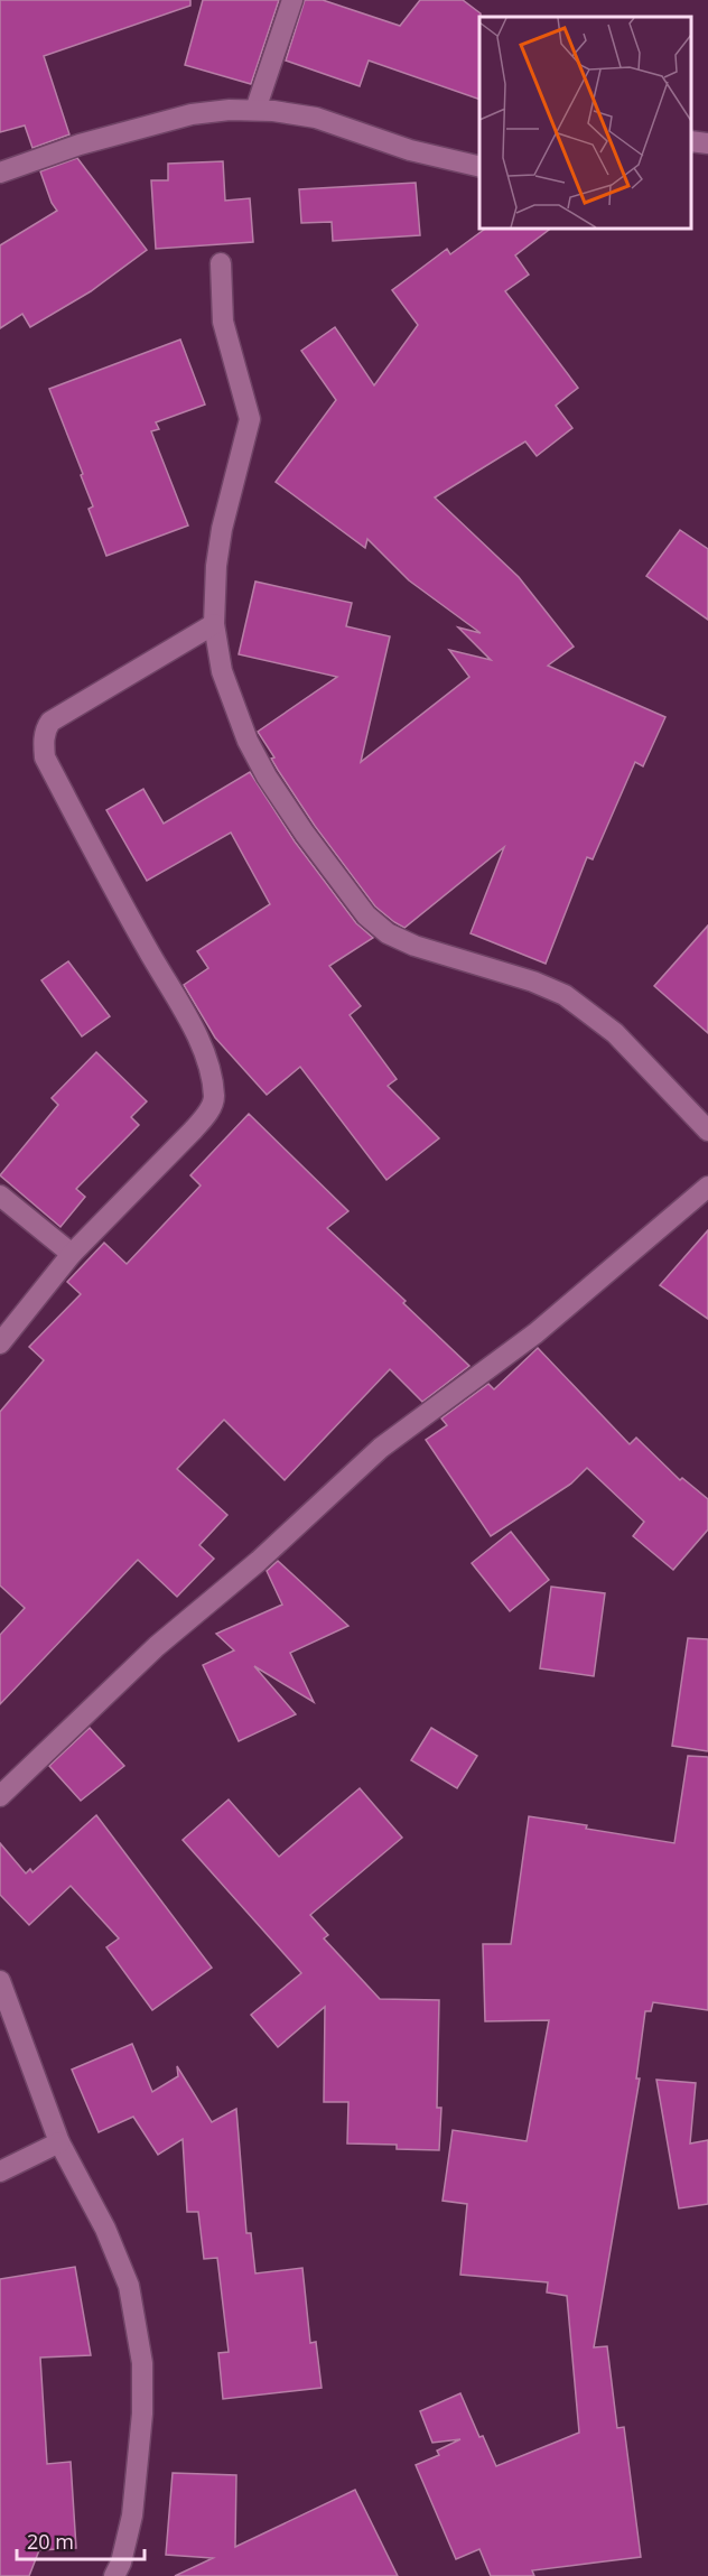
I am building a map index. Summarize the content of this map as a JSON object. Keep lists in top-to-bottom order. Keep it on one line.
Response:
{"scale_bar":"20 m"}
